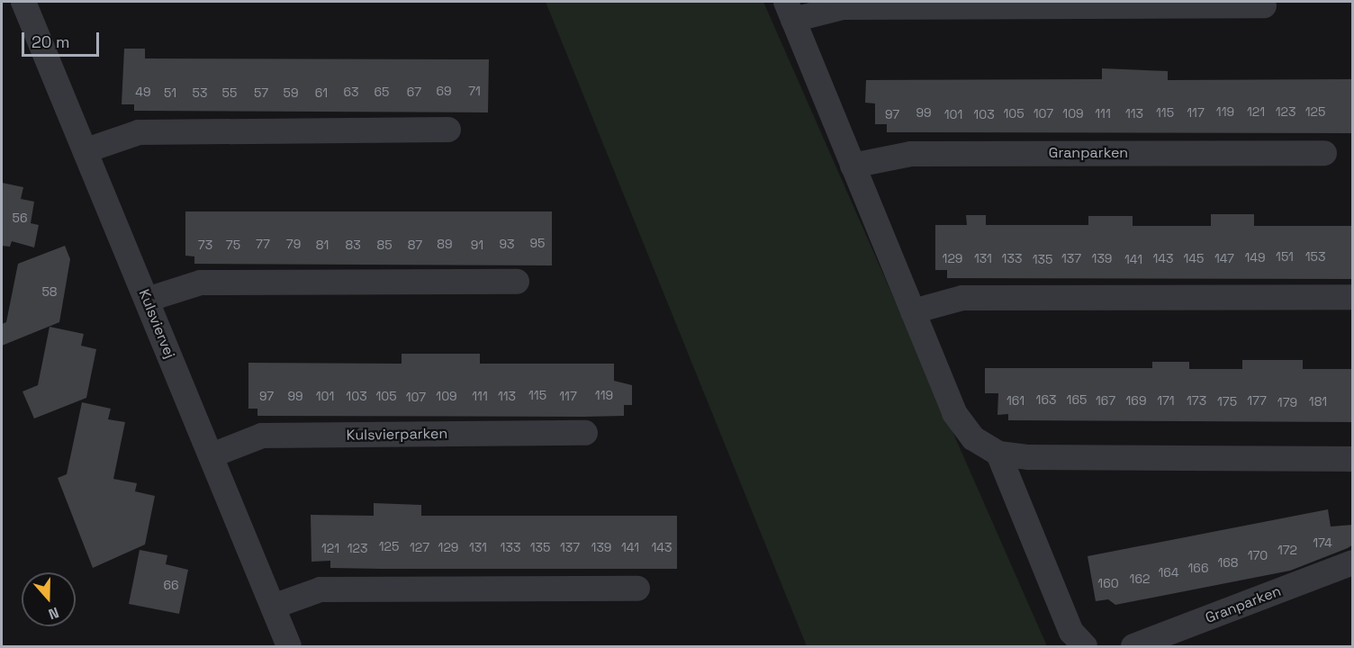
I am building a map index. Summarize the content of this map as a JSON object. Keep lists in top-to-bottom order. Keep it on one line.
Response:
{"streets":{"street":["Granparken","Kulsviervej","Kulsvierparken"]},"crossings":[["Kulsviervej","Kulsvierparken"]],"house_numbers":["69","71","49","63","65","67","51","53","55","57","59","61","119","121","123","125","99","115","117","105","107","109","111","113","97","101","103","56","95","77","79","89","93","73","75","81","83","85","87","91","151","153","149","129","131","133","137","139","143","145","147","135","141","58","115","119","97","99","101","103","105","109","111","113","117","107","163","165","161","167","169","171","173","177","175","181","179","174","125","127","129","131","133","135","137","139","141","143","121","123","172","170","168","166","164","162","160","66"],"scale_bar":"20 m","north":"bottom"}
